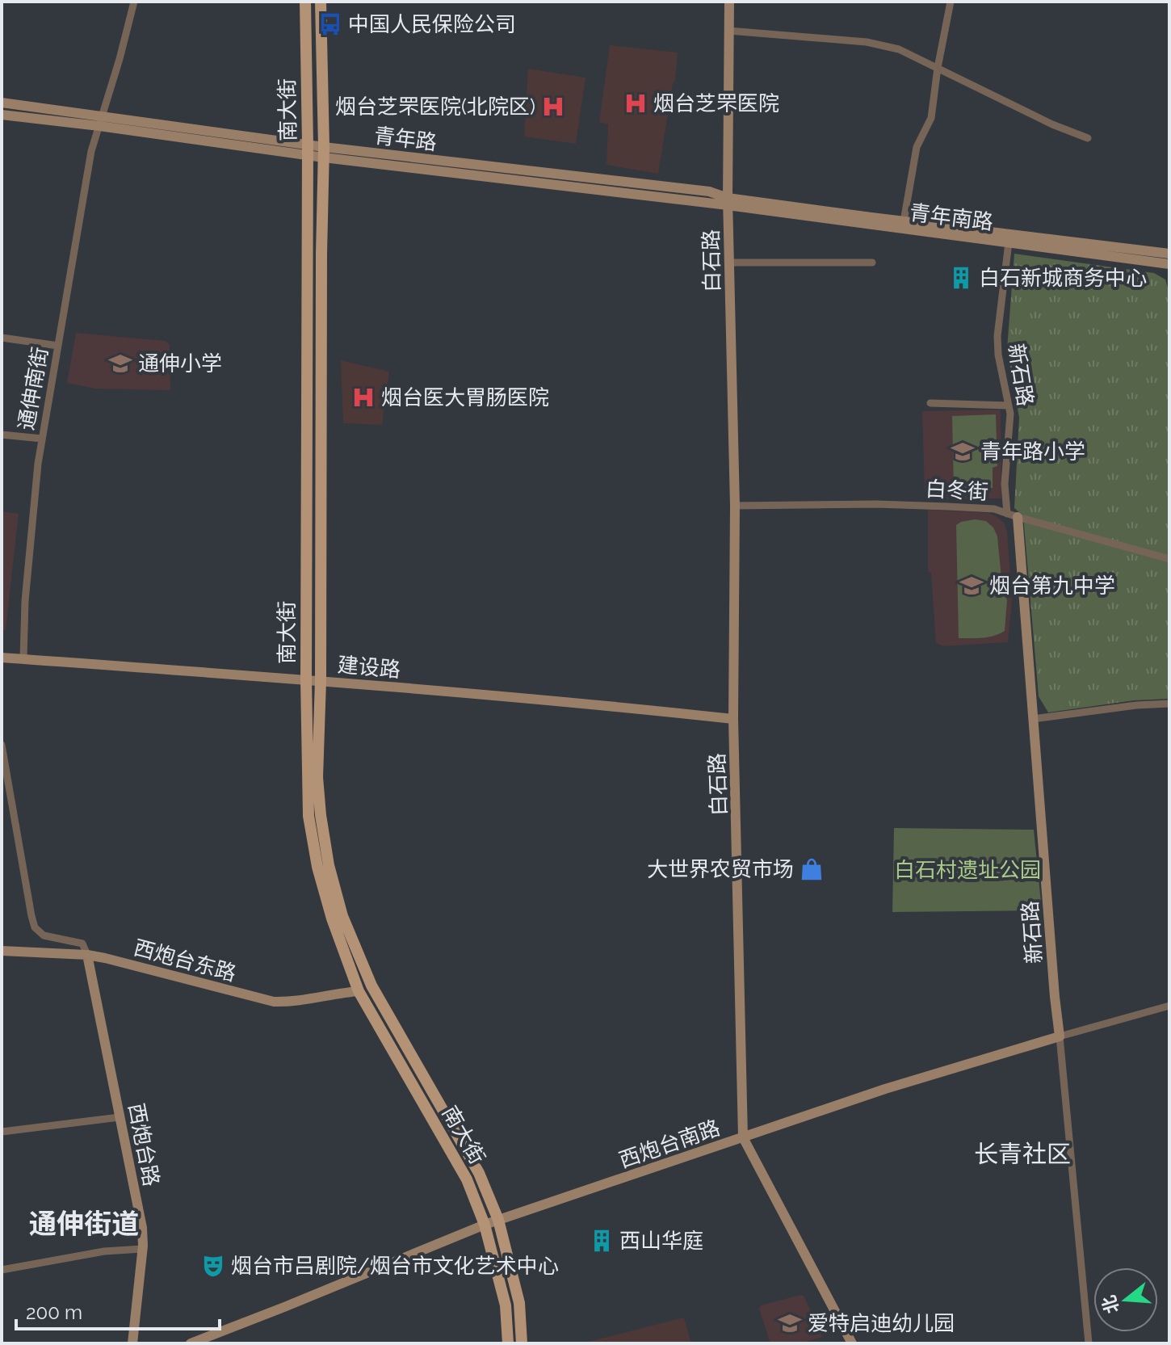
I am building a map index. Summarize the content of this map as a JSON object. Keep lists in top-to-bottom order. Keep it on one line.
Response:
{"streets":{"main road":["南大街"],"street":["青年路","青年南路","白石路","新石路","通伸南街","白冬街","建设路","西炮台东路","西炮台南路","西炮台路"]},"crossings":[["南大街","青年路"],["南大街","建设路"],["南大街","西炮台东路"],["南大街","西炮台南路"],["青年路","青年南路"],["青年路","白石路"],["青年路","通伸南街"],["青年南路","白石路"],["青年南路","新石路"],["白石路","白冬街"],["白石路","建设路"],["白石路","西炮台南路"],["新石路","白冬街"],["新石路","西炮台南路"],["通伸南街","建设路"],["西炮台东路","西炮台路"]],"districts":["长青社区","通伸街道"],"parks":["白石村遗址公园"],"places":{"bus stop":["中国人民保险公司"],"hospital":["烟台芝罘医院","烟台芝罘医院(北院区)","烟台医大胃肠医院"],"building":["白石新城商务中心","西山华庭"],"school or university":["通伸小学","青年路小学","烟台第九中学","爱特启迪幼儿园"],"shop":["大世界农贸市场"],"theatre":["烟台市吕剧院/烟台市文化艺术中心"]},"scale_bar":"200 m","north":"left"}
